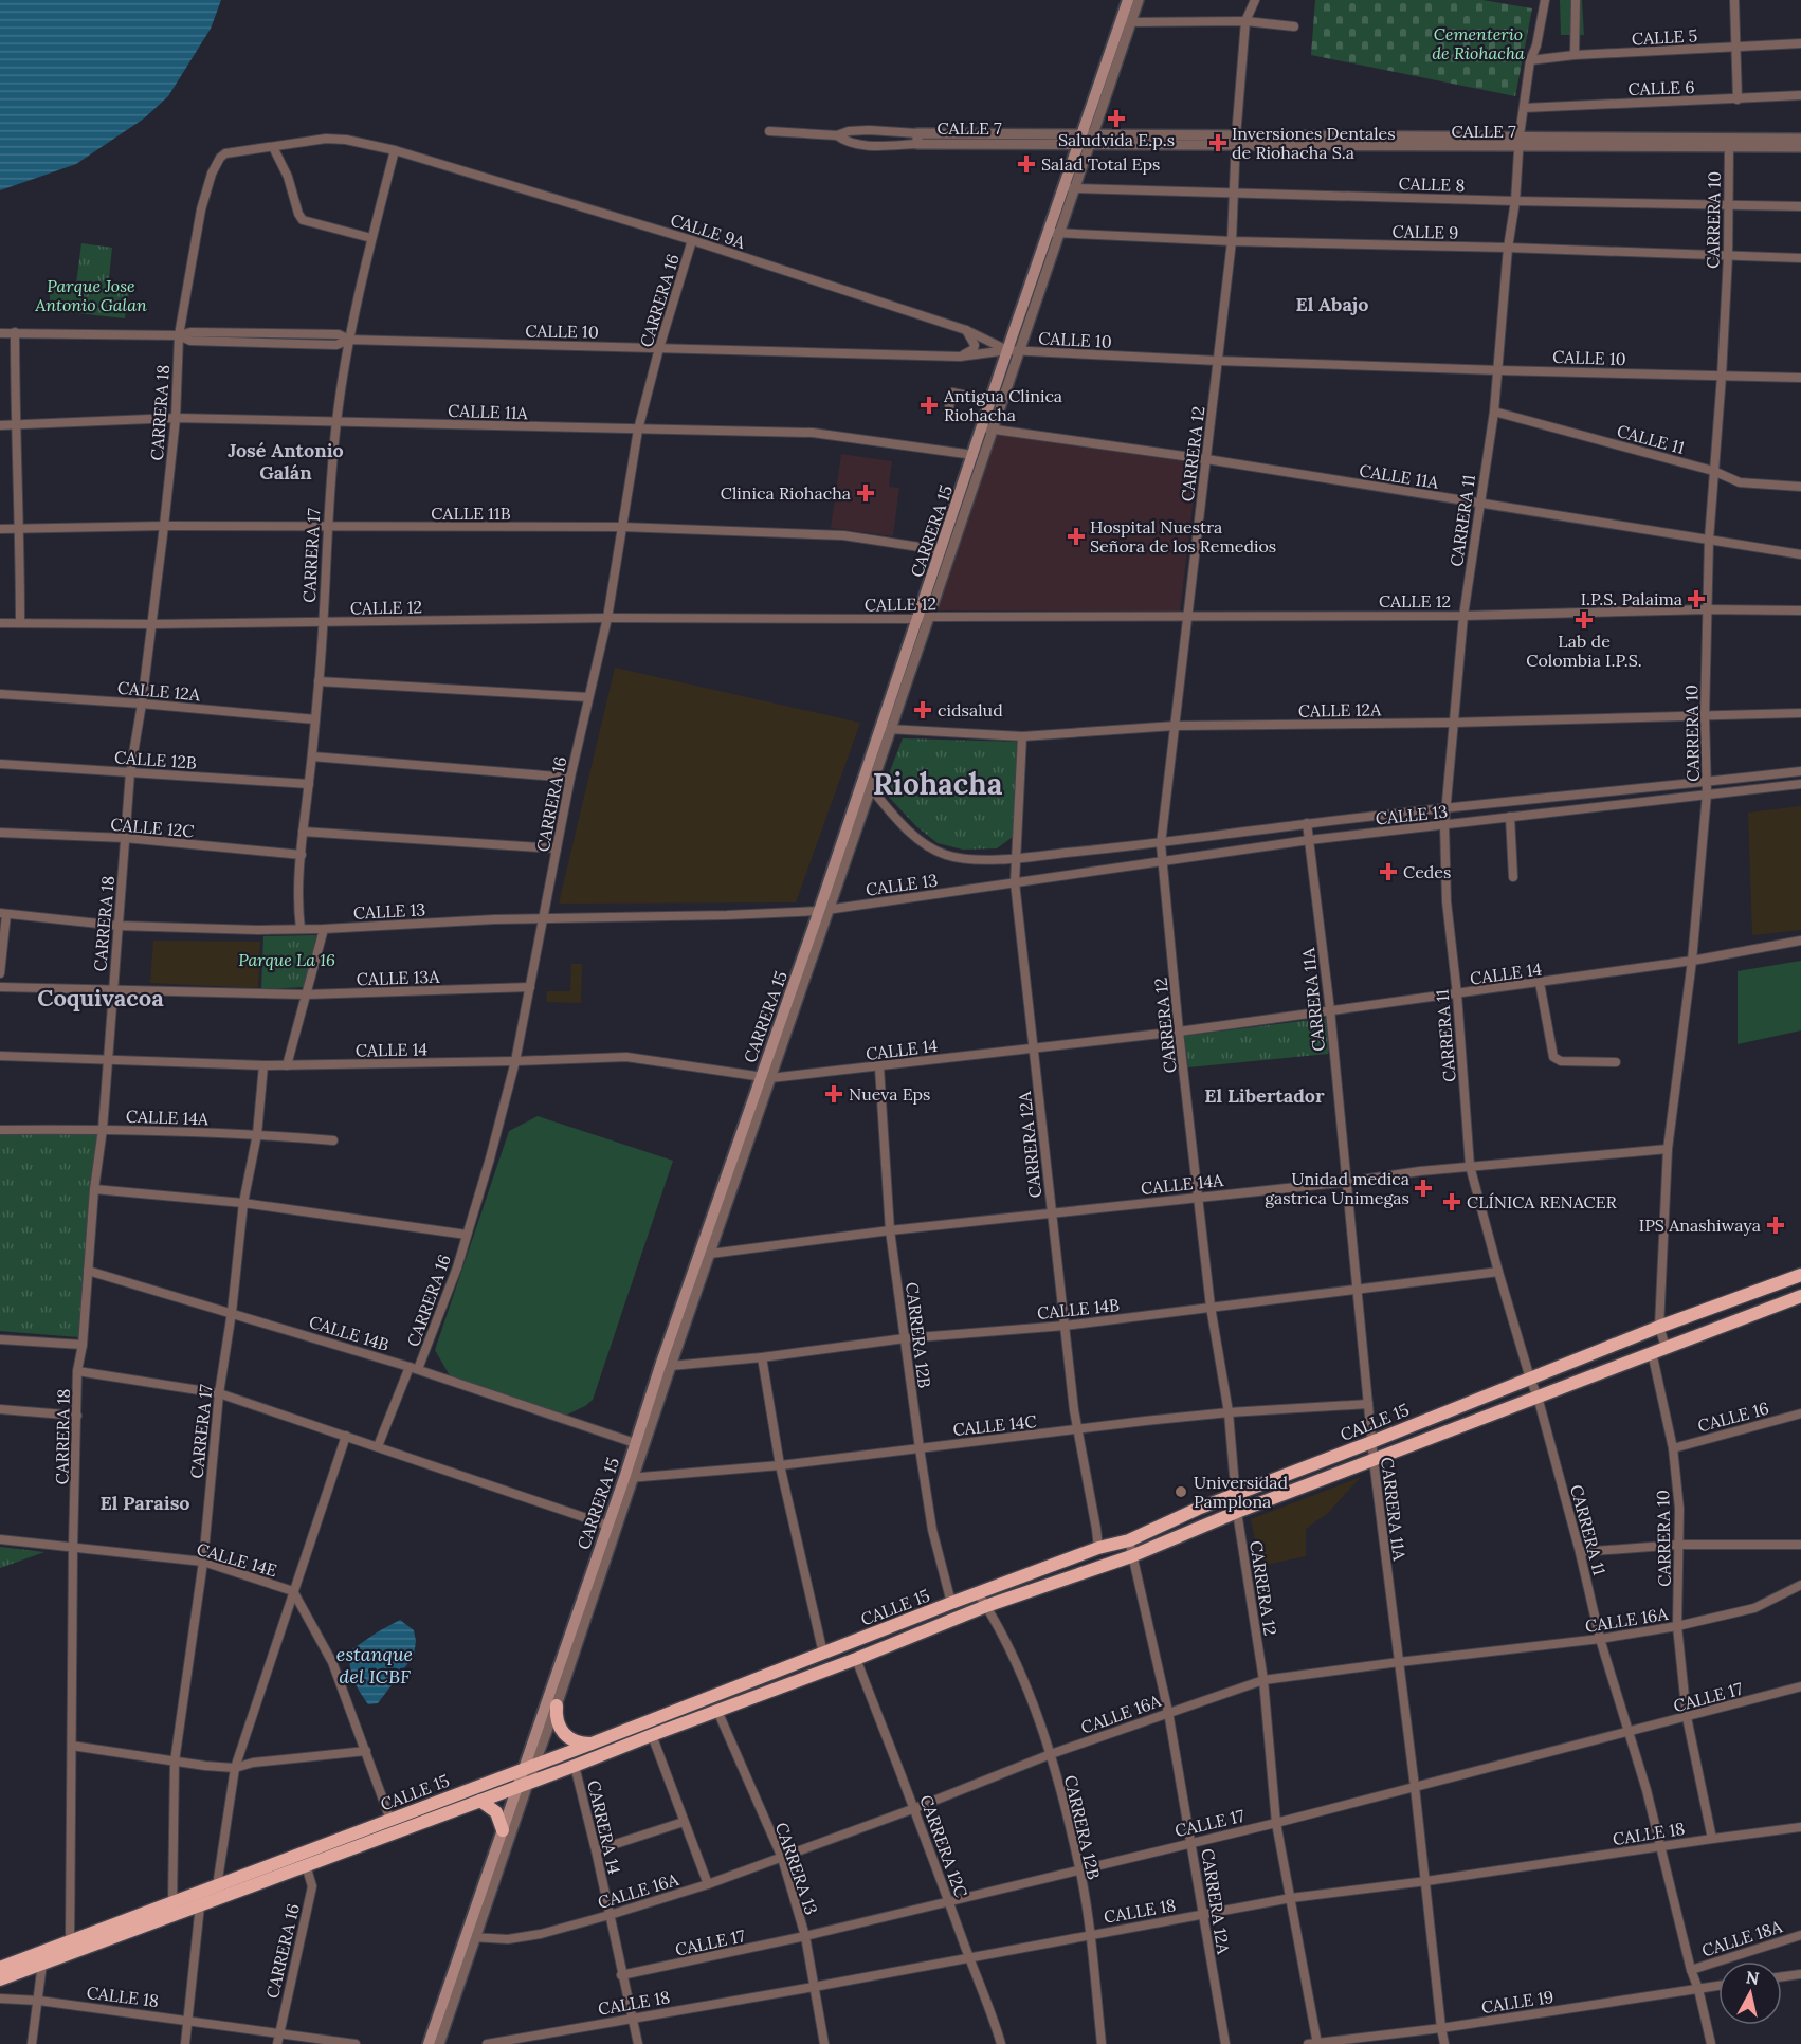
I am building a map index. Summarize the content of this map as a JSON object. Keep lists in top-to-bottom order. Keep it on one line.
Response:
{"streets":{"highway":["CALLE 15"],"main road":["CARRERA 15"],"street":["CALLE 5","CALLE 6","CALLE 7","CALLE 8","CARRERA 10","CALLE 9A","CALLE 9","CARRERA 16","CALLE 10","CALLE 11A","CARRERA 18","CALLE 11","CARRERA 12","CALLE 11B","CARRERA 11","CARRERA 17","CALLE 12","CALLE 12A","CALLE 12B","CALLE 13","CALLE 12C","CALLE 14","CALLE 13A","CARRERA 11A","CALLE 14A","CARRERA 12A","CALLE 14B","CARRERA 12B","CALLE 16","CALLE 14C","CALLE 14E","CALLE 16A","CALLE 17","CARRERA 14","CALLE 18","CARRERA 12C","CARRERA 13","CALLE 18A","CALLE 19"]},"crossings":[["CALLE 5","CARRERA 11"],["CALLE 6","CARRERA 11"],["CALLE 7","CARRERA 10"],["CALLE 7","CARRERA 12"],["CALLE 7","CARRERA 11"],["CALLE 7","CARRERA 15"],["CALLE 8","CARRERA 10"],["CALLE 8","CARRERA 12"],["CALLE 8","CARRERA 11"],["CALLE 8","CARRERA 15"],["CARRERA 10","CALLE 9"],["CARRERA 10","CALLE 10"],["CARRERA 10","CALLE 11A"],["CARRERA 10","CALLE 11"],["CARRERA 10","CALLE 12"],["CARRERA 10","CALLE 12A"],["CARRERA 10","CALLE 13"],["CARRERA 10","CALLE 14"],["CARRERA 10","CALLE 14A"],["CARRERA 10","CALLE 16"],["CARRERA 10","CALLE 15"],["CARRERA 10","CALLE 16A"],["CARRERA 10","CALLE 17"],["CARRERA 10","CALLE 18"],["CALLE 9A","CARRERA 16"],["CALLE 9A","CALLE 10"],["CALLE 9A","CARRERA 18"],["CALLE 9A","CARRERA 15"],["CALLE 9A","CARRERA 17"],["CALLE 9","CARRERA 12"],["CALLE 9","CARRERA 11"],["CALLE 9","CARRERA 15"],["CARRERA 16","CALLE 10"],["CARRERA 16","CALLE 11A"],["CARRERA 16","CALLE 11B"],["CARRERA 16","CALLE 12"],["CARRERA 16","CALLE 13"],["CARRERA 16","CALLE 14"],["CARRERA 16","CALLE 13A"],["CARRERA 16","CALLE 14B"],["CARRERA 16","CALLE 15"],["CARRERA 16","CALLE 18"],["CALLE 10","CARRERA 18"],["CALLE 10","CARRERA 12"],["CALLE 10","CARRERA 11"],["CALLE 10","CARRERA 15"],["CALLE 10","CARRERA 17"],["CALLE 11A","CARRERA 18"],["CALLE 11A","CARRERA 12"],["CALLE 11A","CARRERA 11"],["CALLE 11A","CARRERA 15"],["CALLE 11A","CARRERA 17"],["CARRERA 18","CALLE 11B"],["CARRERA 18","CARRERA 17"],["CARRERA 18","CALLE 12"],["CARRERA 18","CALLE 12A"],["CARRERA 18","CALLE 12B"],["CARRERA 18","CALLE 13"],["CARRERA 18","CALLE 12C"],["CARRERA 18","CALLE 14"],["CARRERA 18","CALLE 13A"],["CARRERA 18","CALLE 14A"],["CARRERA 18","CALLE 14B"],["CARRERA 18","CALLE 15"],["CARRERA 18","CALLE 14E"],["CALLE 11","CARRERA 11"],["CARRERA 12","CALLE 12"],["CARRERA 12","CALLE 12A"],["CARRERA 12","CALLE 13"],["CARRERA 12","CALLE 14"],["CARRERA 12","CALLE 14A"],["CARRERA 12","CALLE 14B"],["CARRERA 12","CALLE 15"],["CARRERA 12","CALLE 14C"],["CARRERA 12","CALLE 16A"],["CARRERA 12","CALLE 17"],["CARRERA 12","CALLE 18"],["CARRERA 12","CALLE 19"],["CALLE 11B","CARRERA 15"],["CALLE 11B","CARRERA 17"],["CARRERA 11","CALLE 12"],["CARRERA 11","CALLE 12A"],["CARRERA 11","CALLE 13"],["CARRERA 11","CALLE 14"],["CARRERA 11","CALLE 14A"],["CARRERA 11","CALLE 14B"],["CARRERA 11","CALLE 15"],["CARRERA 11","CALLE 16A"],["CARRERA 11","CALLE 17"],["CARRERA 11","CALLE 18"],["CARRERA 11","CALLE 18A"],["CARRERA 11","CALLE 19"],["CARRERA 15","CALLE 12"],["CARRERA 15","CALLE 12A"],["CARRERA 15","CALLE 13"],["CARRERA 15","CALLE 14"],["CARRERA 15","CALLE 14A"],["CARRERA 15","CALLE 14B"],["CARRERA 15","CALLE 15"],["CARRERA 15","CALLE 14C"],["CARRERA 15","CALLE 16A"],["CARRERA 17","CALLE 12"],["CARRERA 17","CALLE 12A"],["CARRERA 17","CALLE 12B"],["CARRERA 17","CALLE 13"],["CARRERA 17","CALLE 12C"],["CARRERA 17","CALLE 14"],["CARRERA 17","CALLE 14A"],["CARRERA 17","CALLE 14B"],["CARRERA 17","CALLE 15"],["CARRERA 17","CALLE 14E"],["CALLE 12A","CARRERA 12A"],["CALLE 13","CARRERA 11A"],["CALLE 13","CARRERA 12A"],["CALLE 14","CARRERA 11A"],["CALLE 14","CARRERA 12A"],["CALLE 14","CARRERA 12B"],["CARRERA 11A","CALLE 14A"],["CARRERA 11A","CALLE 14B"],["CARRERA 11A","CALLE 15"],["CARRERA 11A","CALLE 14C"],["CARRERA 11A","CALLE 16A"],["CARRERA 11A","CALLE 17"],["CARRERA 11A","CALLE 18"],["CARRERA 11A","CALLE 19"],["CALLE 14A","CARRERA 12A"],["CALLE 14A","CARRERA 12B"],["CARRERA 12A","CALLE 14B"],["CARRERA 12A","CALLE 15"],["CARRERA 12A","CALLE 14C"],["CARRERA 12A","CALLE 16A"],["CARRERA 12A","CALLE 17"],["CARRERA 12A","CALLE 18"],["CALLE 14B","CARRERA 12B"],["CARRERA 12B","CALLE 15"],["CARRERA 12B","CALLE 14C"],["CARRERA 12B","CALLE 16A"],["CARRERA 12B","CALLE 17"],["CARRERA 12B","CALLE 18"],["CALLE 15","CALLE 14E"],["CALLE 15","CARRERA 14"],["CALLE 15","CARRERA 12C"],["CALLE 15","CARRERA 13"],["CALLE 16A","CARRERA 14"],["CALLE 16A","CARRERA 12C"],["CALLE 16A","CARRERA 13"],["CALLE 17","CARRERA 14"],["CALLE 17","CARRERA 12C"],["CALLE 17","CARRERA 13"],["CARRERA 14","CALLE 18"],["CALLE 18","CARRERA 12C"],["CALLE 18","CARRERA 13"]],"districts":["El Abajo","José Antonio Galán","Riohacha","Coquivacoa","El Libertador","El Paraiso"],"water":["estanque del ICBF"],"parks":["Cementerio de Riohacha","Parque Jose Antonio Galan","Parque La 16"],"places":{"health":["Saludvida E.p.s","Inversiones Dentales de Riohacha S.a","Salad Total Eps","Antigua Clinica Riohacha","Clinica Riohacha","Hospital Nuestra Señora de los Remedios","I.P.S. Palaima","Lab de Colombia I.P.S.","cidsalud","Cedes","Nueva Eps","Unidad medica gastrica Unimegas","CLÍNICA RENACER","IPS Anashiwaya"],"other":["Universidad Pamplona"]},"north":"top"}
